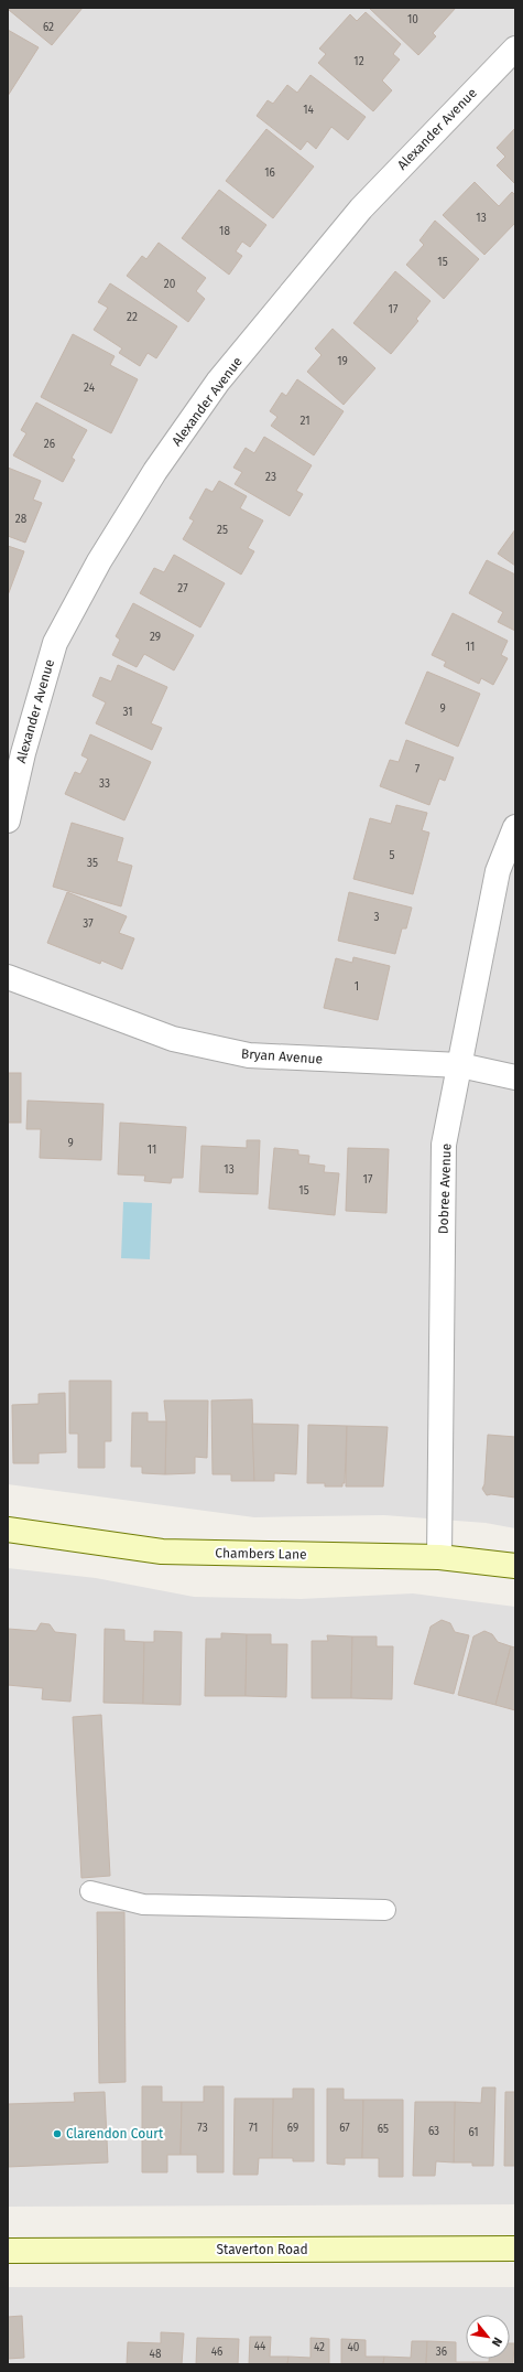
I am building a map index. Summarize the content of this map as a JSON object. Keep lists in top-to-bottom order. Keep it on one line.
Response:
{"streets":{"street":["Alexander Avenue","Bryan Avenue","Dobree Avenue","Chambers Lane","Staverton Road"]},"crossings":[["Bryan Avenue","Dobree Avenue"],["Dobree Avenue","Chambers Lane"]],"places":["Clarendon Court"],"house_numbers":["10","62","12","14","16","13","18","15","20","17","22","19","24","21","26","23","28","25","27","29","11","9","31","7","33","5","35","3","37","1","9","11","13","17","15","73","71","69","67","65","63","61","44","42","40","46","36","48"],"north":"bottom right"}
